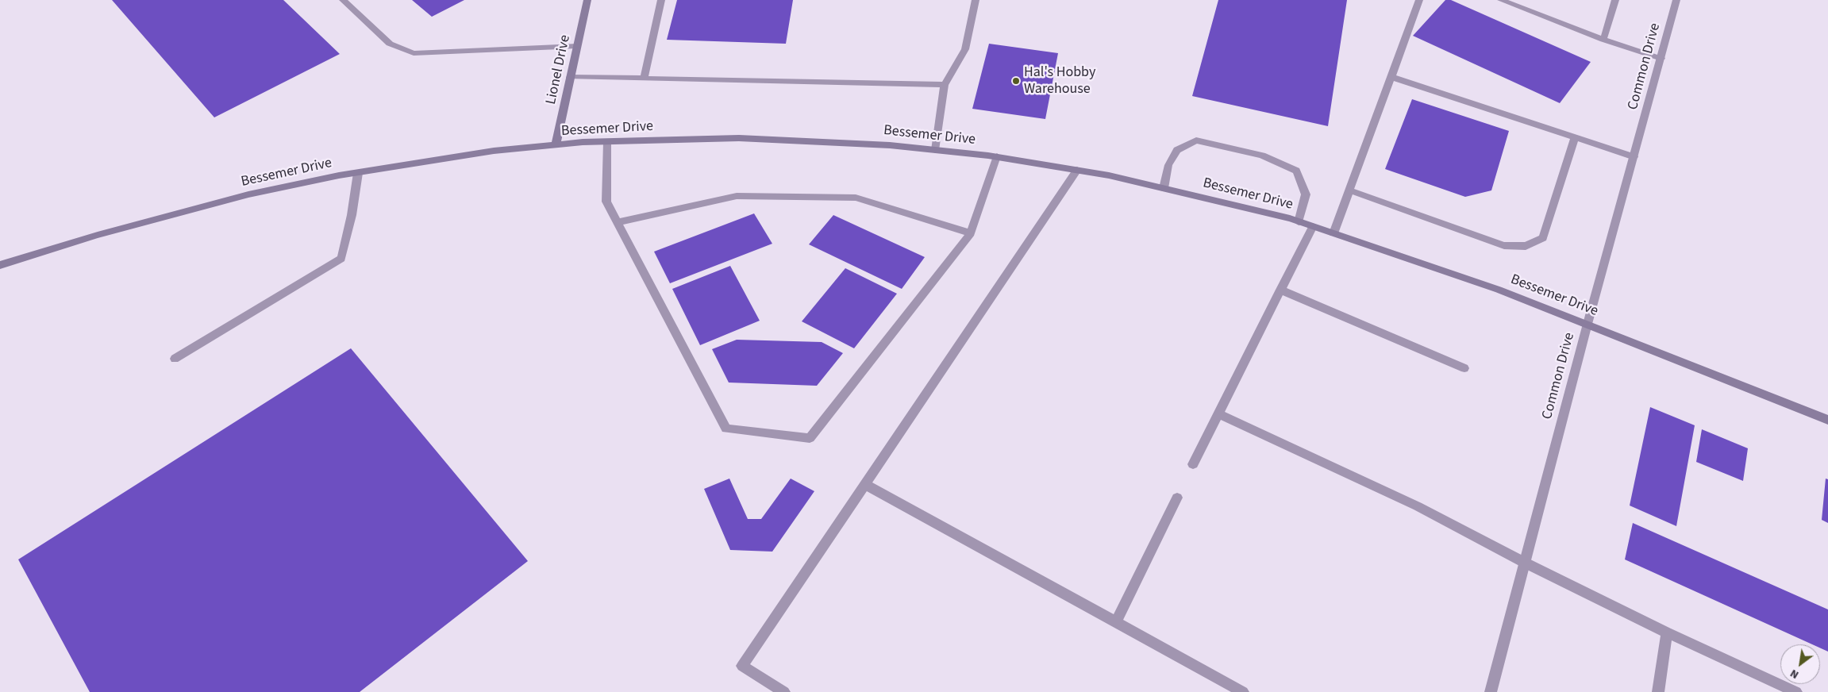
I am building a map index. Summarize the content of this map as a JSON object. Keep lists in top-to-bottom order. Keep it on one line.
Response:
{"streets":{"street":["Common Drive","Lionel Drive","Bessemer Drive"]},"crossings":[["Common Drive","Bessemer Drive"],["Lionel Drive","Bessemer Drive"]],"places":["Hal's Hobby Warehouse"],"north":"bottom left"}
